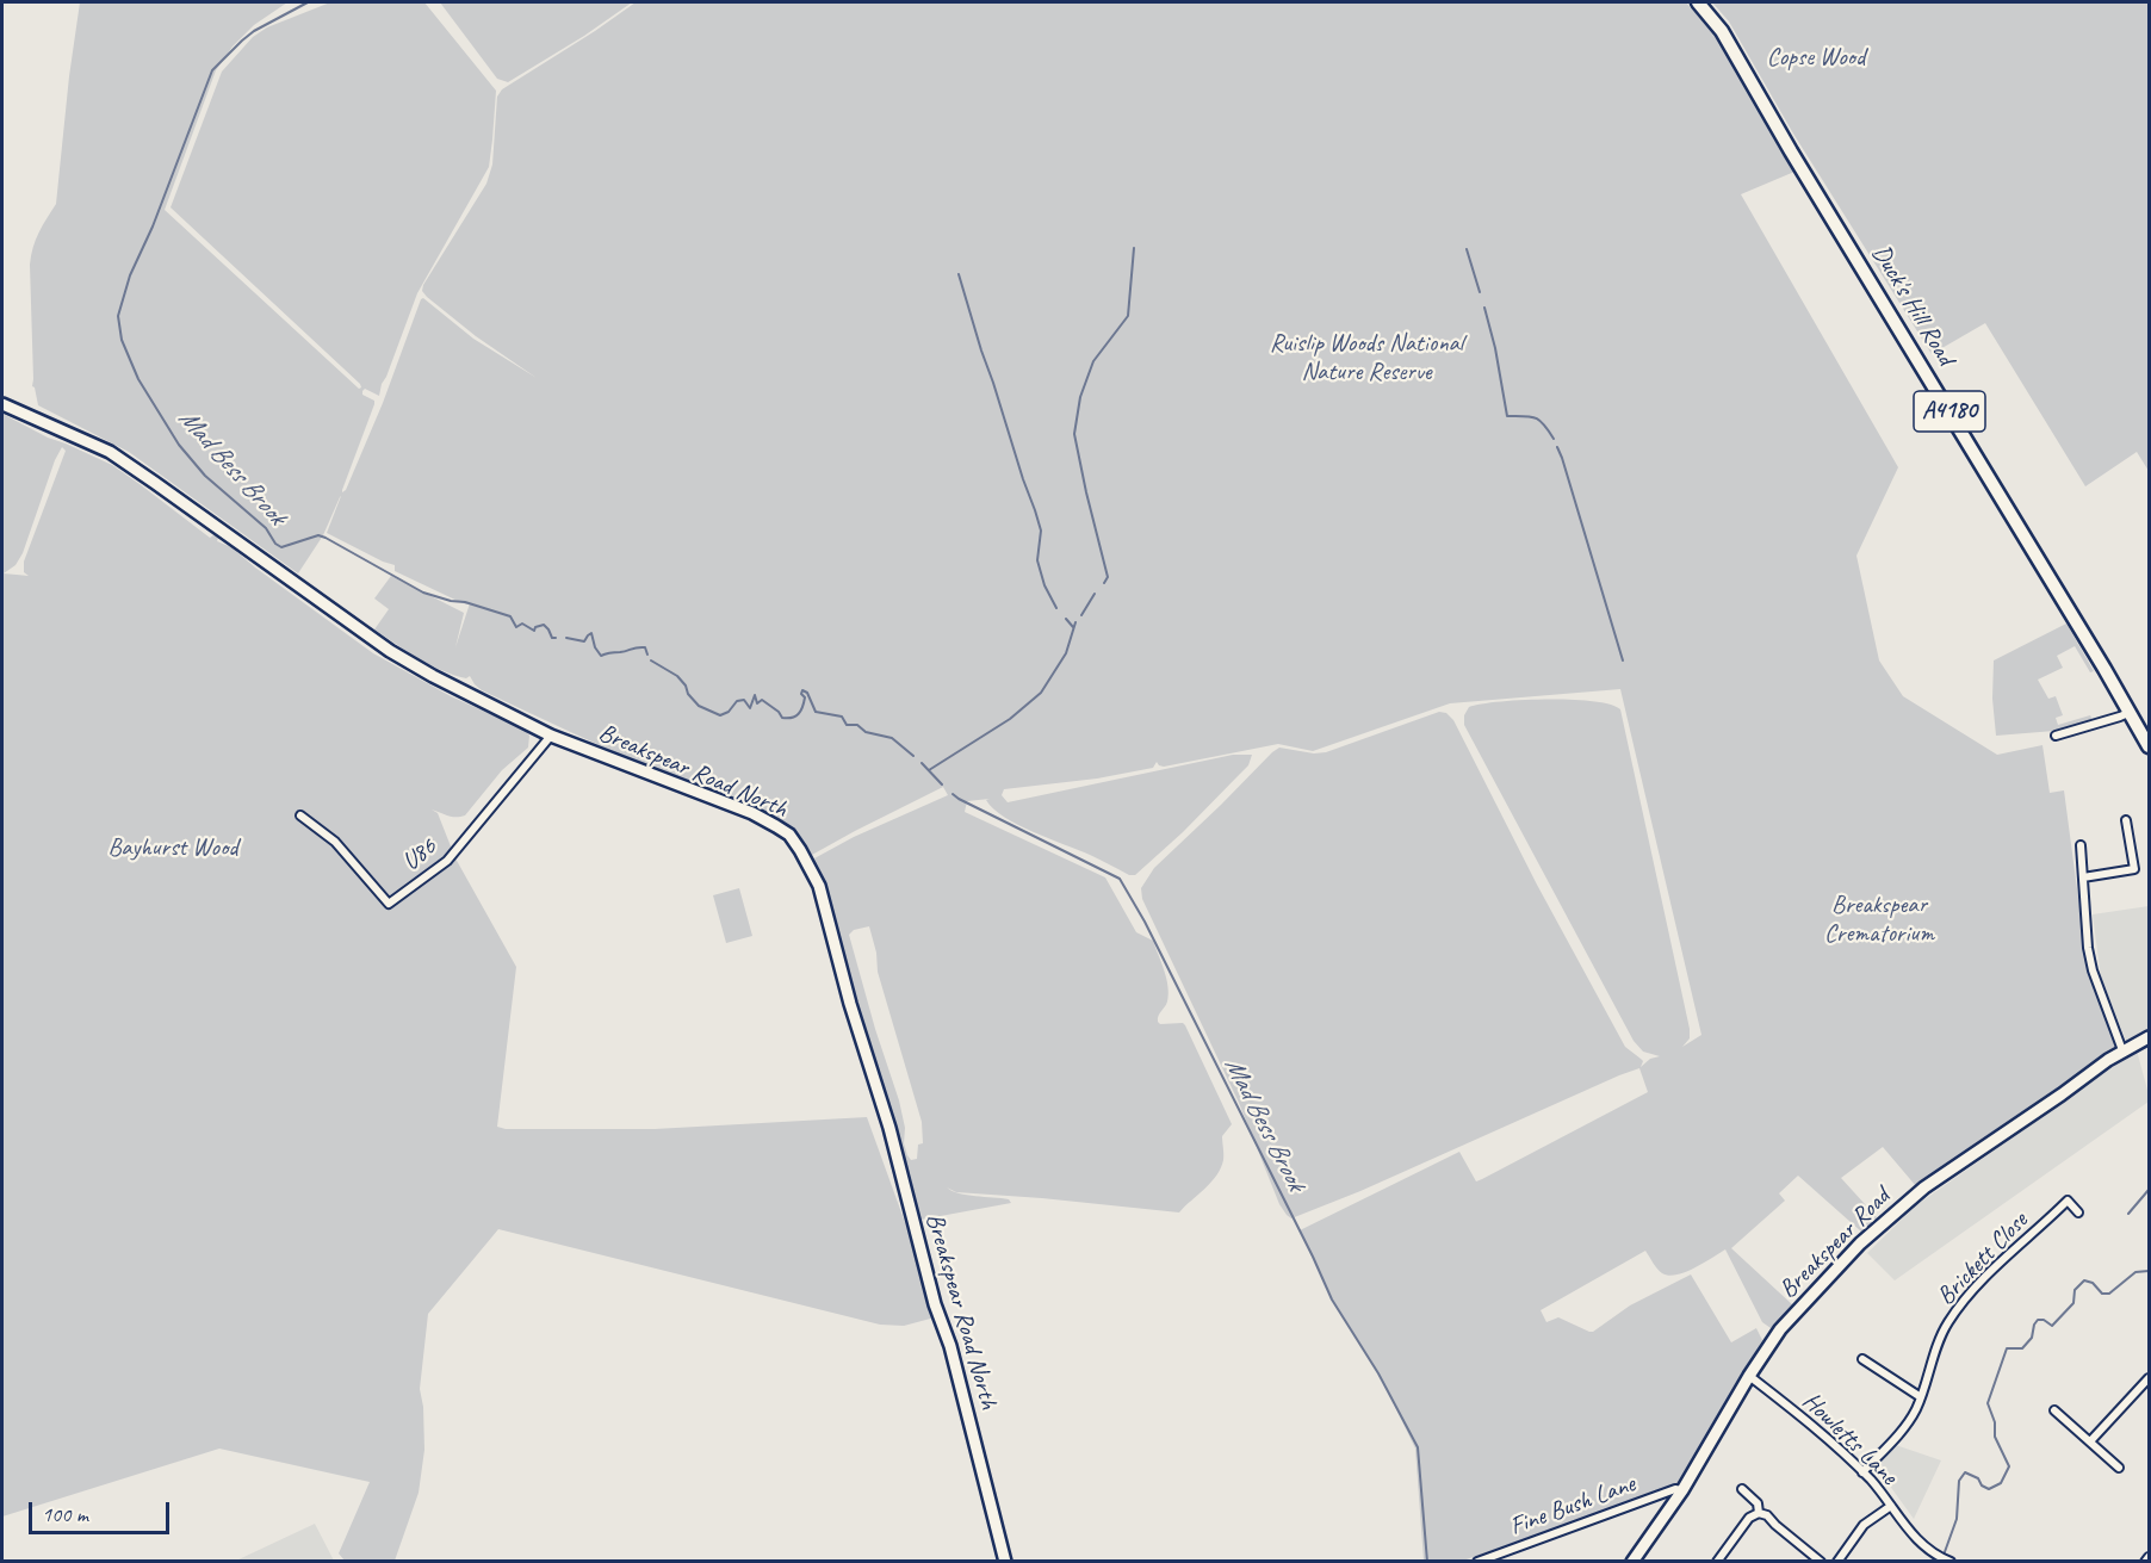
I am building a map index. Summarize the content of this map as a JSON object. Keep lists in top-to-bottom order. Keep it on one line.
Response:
{"streets":{"main road":["Duck's Hill Road","A4180"],"street":["Breakspear Road North","U86","Breakspear Road","Brickett Close","Howletts Lane","Fine Bush Lane"]},"crossings":[["Breakspear Road North","U86"],["Breakspear Road","Howletts Lane"],["Breakspear Road","Fine Bush Lane"],["Brickett Close","Howletts Lane"]],"water":["Mad Bess Brook"],"parks":["Copse Wood","Ruislip Woods National Nature Reserve","Bayhurst Wood","Breakspear Crematorium"],"scale_bar":"100 m"}
